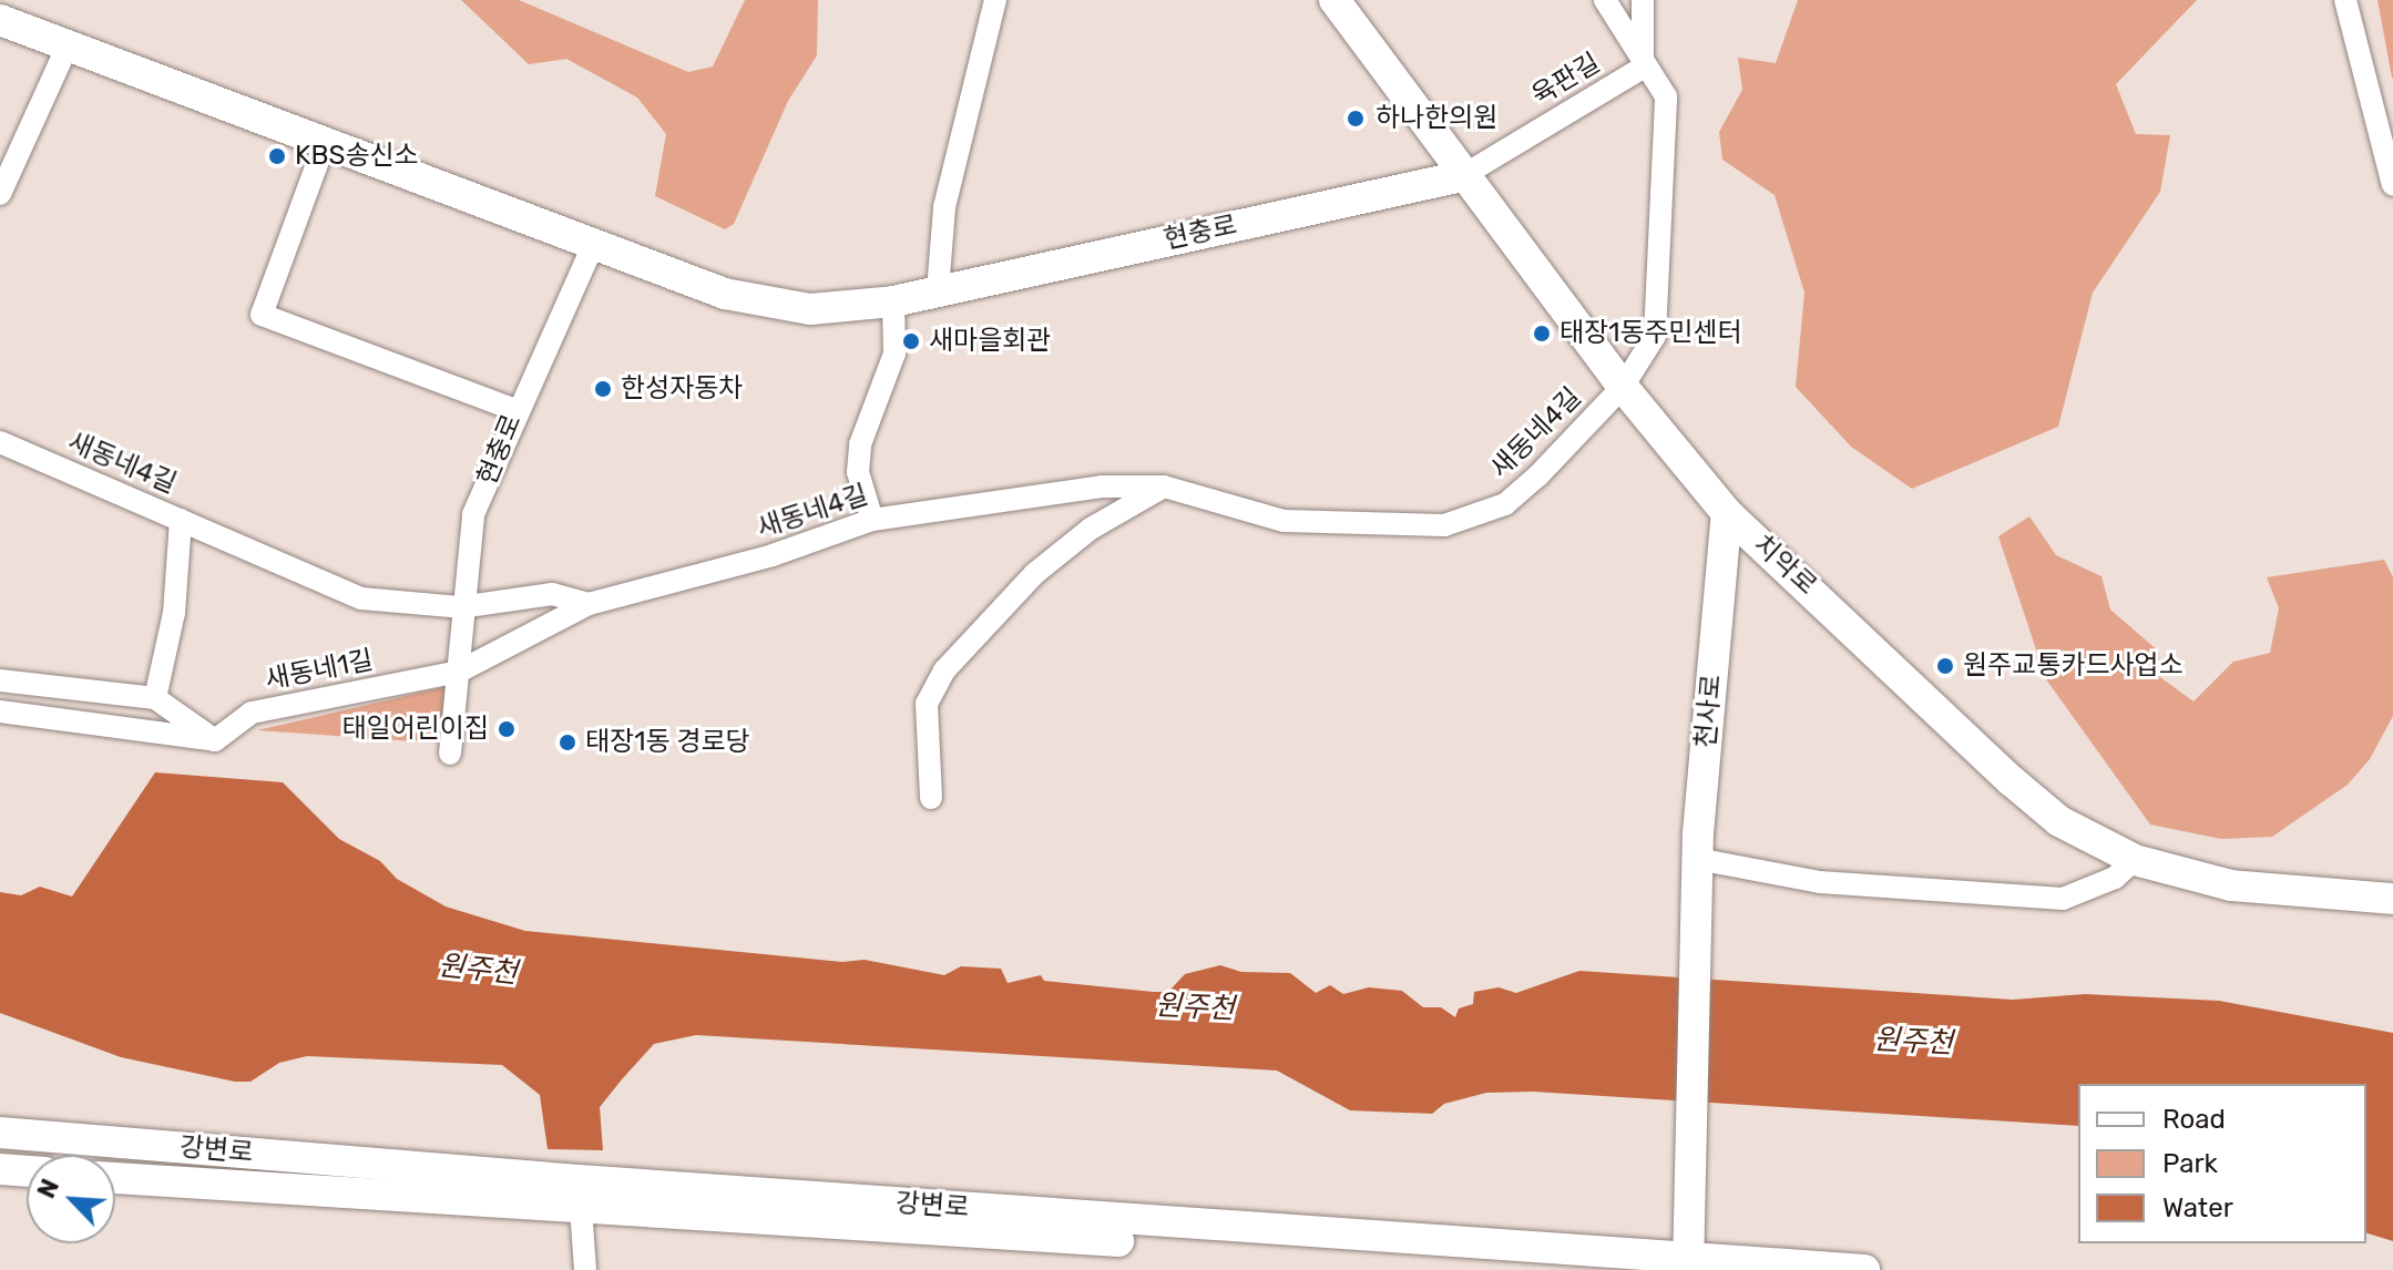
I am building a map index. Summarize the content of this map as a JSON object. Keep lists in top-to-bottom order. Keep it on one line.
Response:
{"streets":{"street":["육판길","현충로","새동네4길","치악로","새동네1길","천사로","강변로"]},"crossings":[["육판길","현충로"],["육판길","새동네4길"],["육판길","치악로"],["현충로","새동네4길"],["현충로","치악로"],["현충로","새동네1길"],["새동네4길","치악로"],["새동네4길","새동네1길"],["치악로","천사로"],["천사로","강변로"]],"water":["원주천"],"places":["하나한의원","KBS송신소","태장1동주민센터","새마을회관","한성자동차","원주교통카드사업소","태일어린이집","태장1동 경로당"],"legend":["Road","Park","Water"],"north":"top left"}
